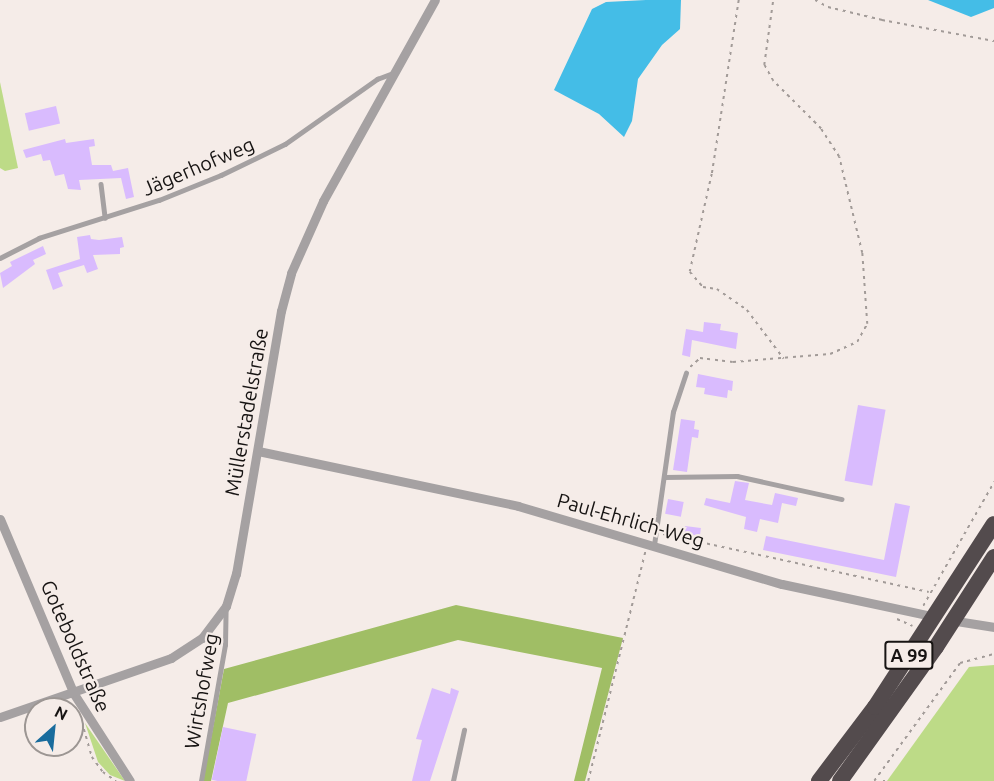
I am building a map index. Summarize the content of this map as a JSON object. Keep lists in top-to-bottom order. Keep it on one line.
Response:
{"streets":{"highway":["A 99"],"street":["Müllerstadelstraße","Paul-Ehrlich-Weg","Goteboldstraße"],"lane":["Jägerhofweg","Wirtshofweg"]},"crossings":[["Jägerhofweg","Müllerstadelstraße"],["Müllerstadelstraße","Paul-Ehrlich-Weg"],["Müllerstadelstraße","Goteboldstraße"],["Müllerstadelstraße","Wirtshofweg"]],"north":"top right"}
